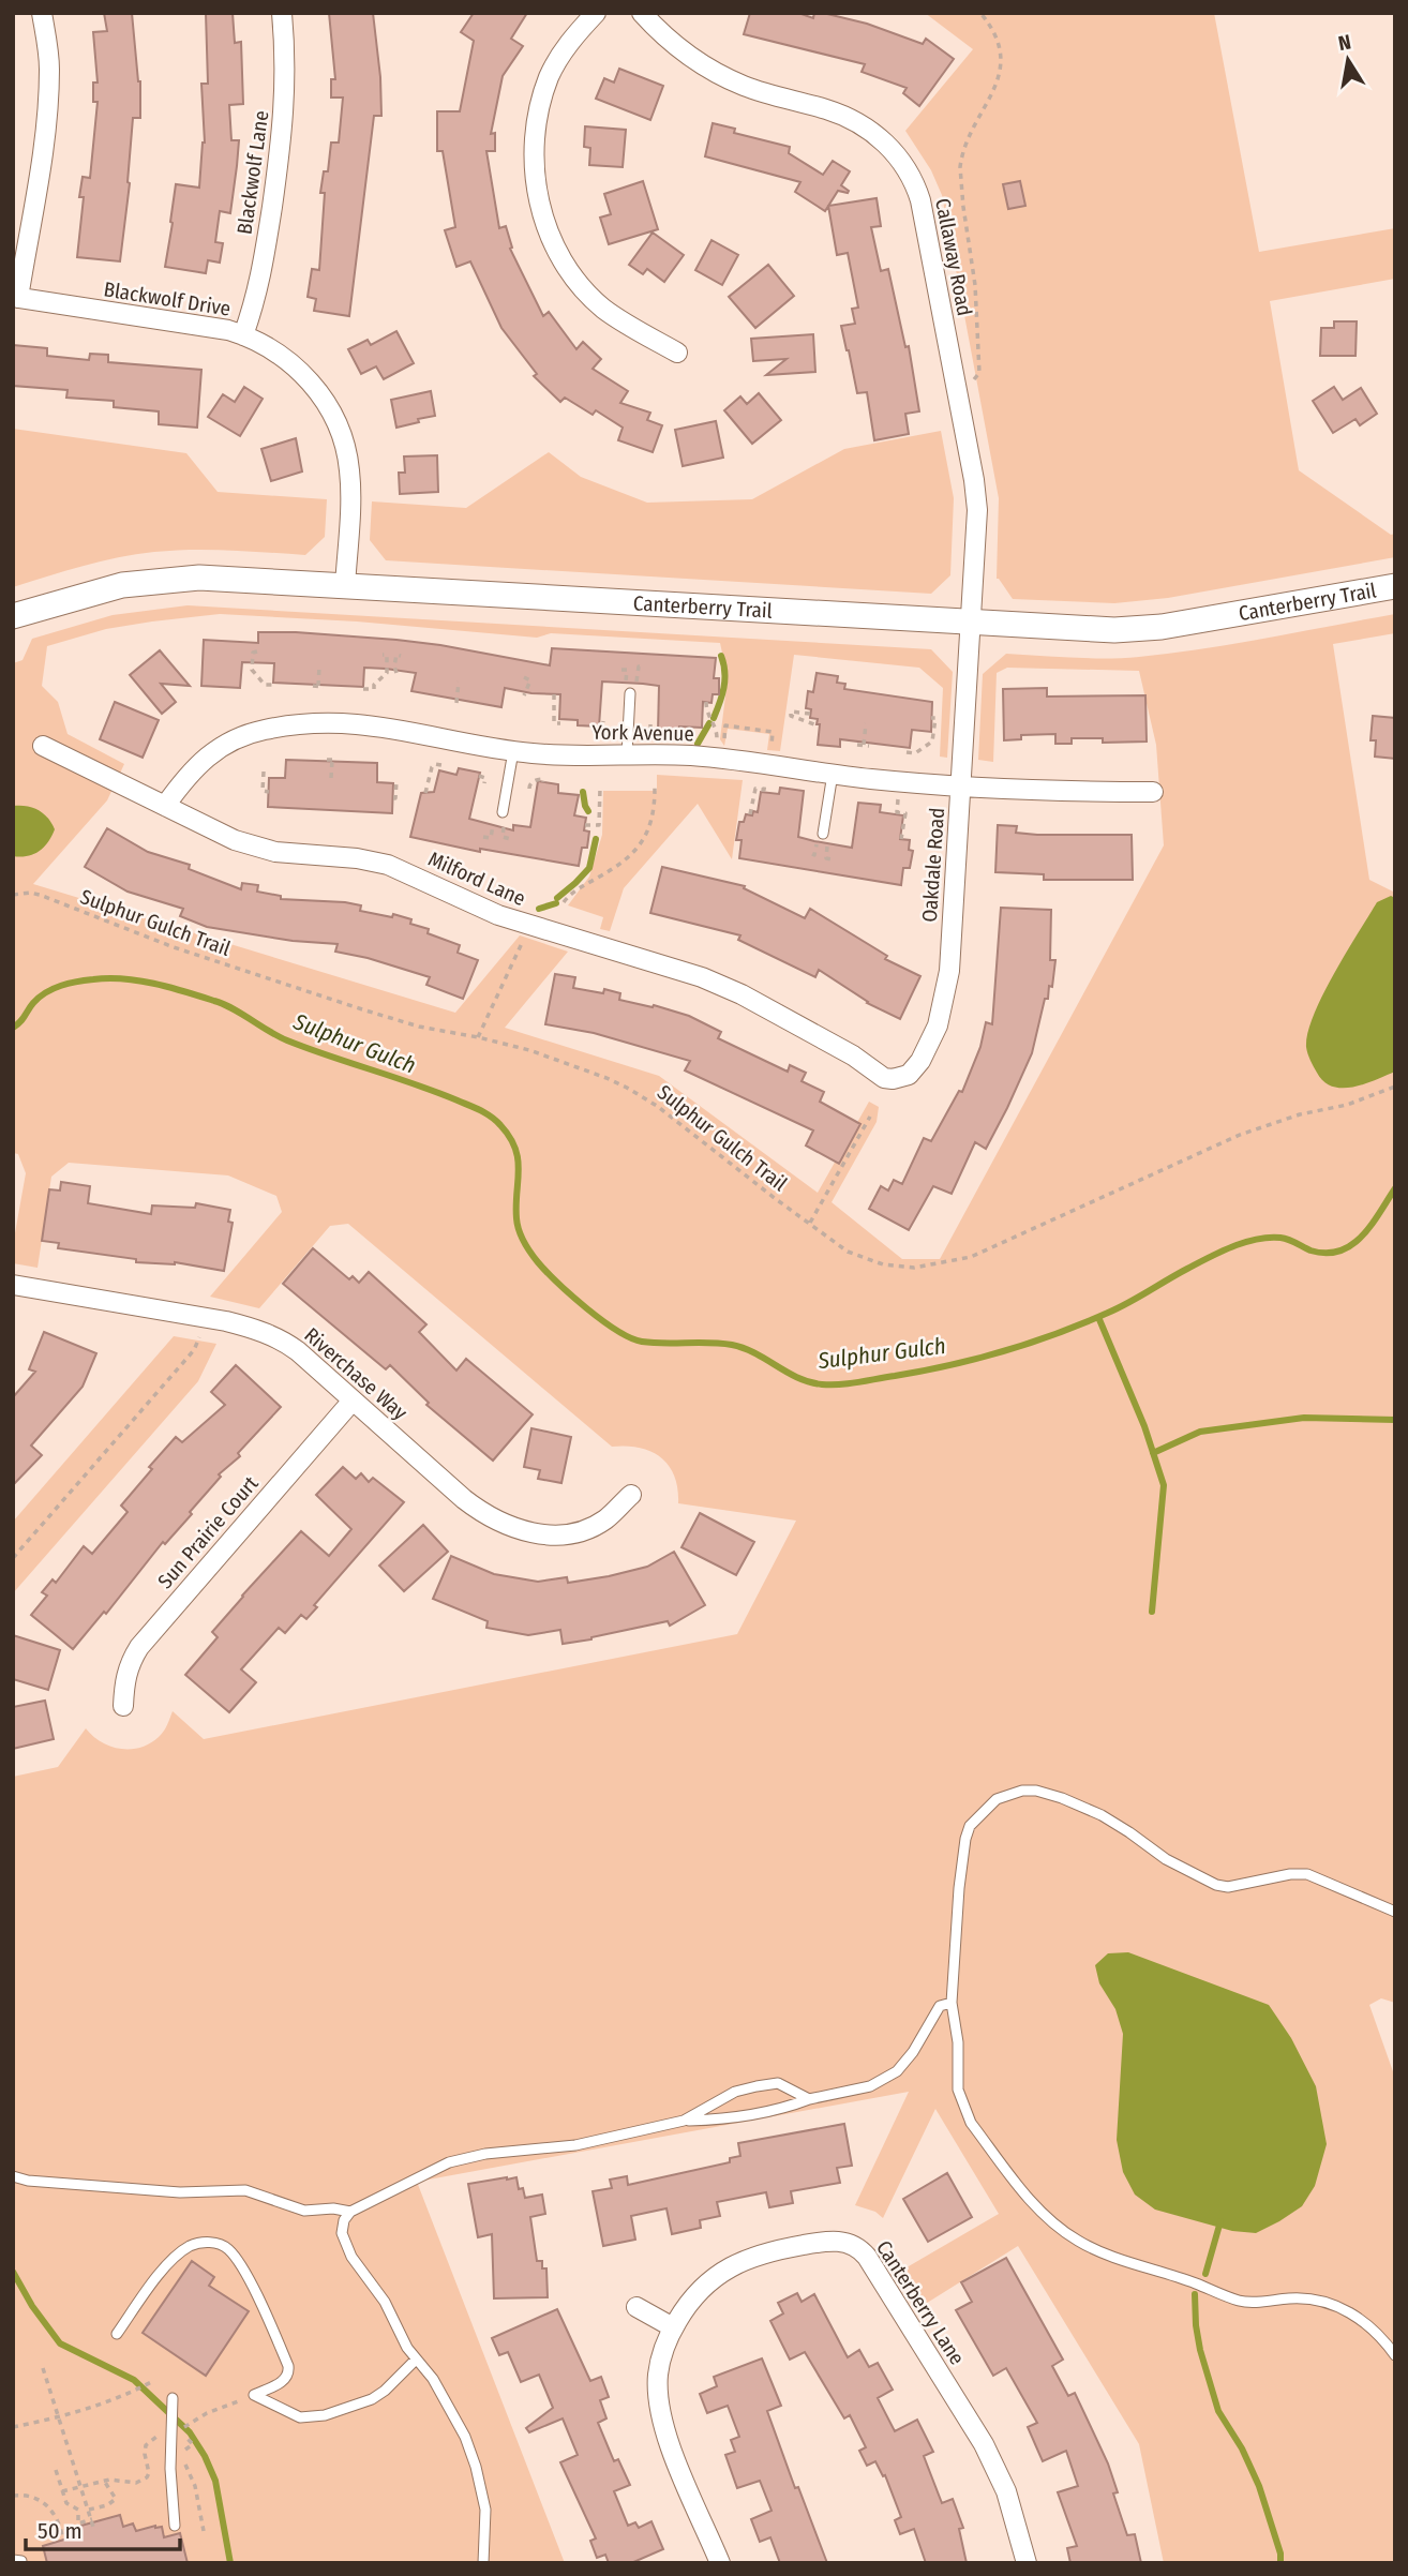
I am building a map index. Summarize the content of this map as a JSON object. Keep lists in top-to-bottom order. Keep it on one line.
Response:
{"streets":{"street":["Blackwolf Lane","Callaway Road","Blackwolf Drive","Canterberry Trail","York Avenue","Oakdale Road","Milford Lane","Riverchase Way","Sun Prairie Court","Canterberry Lane"],"path":["Sulphur Gulch Trail"]},"crossings":[["Blackwolf Lane","Blackwolf Drive"],["Callaway Road","Canterberry Trail"],["Callaway Road","Oakdale Road"],["Blackwolf Drive","Canterberry Trail"],["Canterberry Trail","Oakdale Road"],["York Avenue","Oakdale Road"],["York Avenue","Milford Lane"],["Oakdale Road","Milford Lane"],["Riverchase Way","Sun Prairie Court"]],"water":["Sulphur Gulch"],"scale_bar":"50 m","north":"top"}
